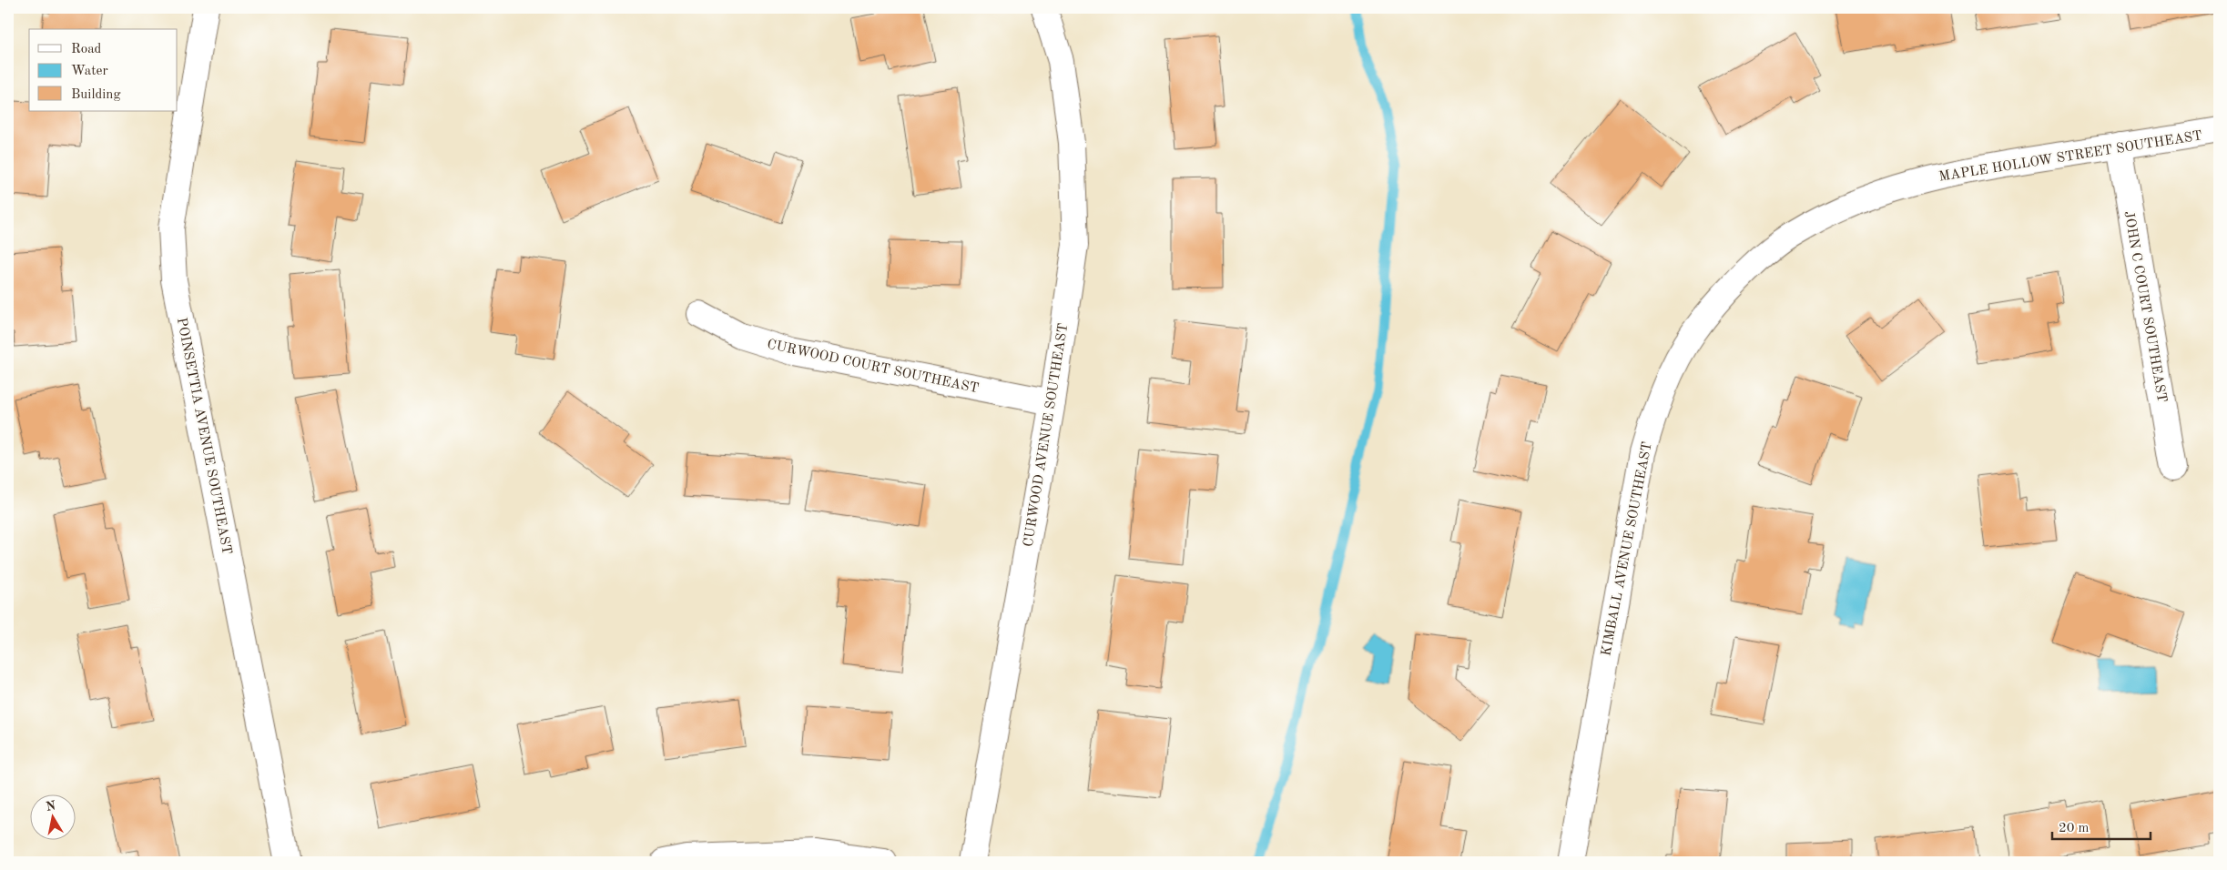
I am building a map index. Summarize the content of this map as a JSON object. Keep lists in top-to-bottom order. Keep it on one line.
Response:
{"streets":{"street":["MAPLE HOLLOW STREET SOUTHEAST","JOHN C COURT SOUTHEAST","CURWOOD COURT SOUTHEAST","CURWOOD AVENUE SOUTHEAST","POINSETTIA AVENUE SOUTHEAST","KIMBALL AVENUE SOUTHEAST"]},"crossings":[["MAPLE HOLLOW STREET SOUTHEAST","JOHN C COURT SOUTHEAST"],["MAPLE HOLLOW STREET SOUTHEAST","KIMBALL AVENUE SOUTHEAST"],["CURWOOD COURT SOUTHEAST","CURWOOD AVENUE SOUTHEAST"]],"legend":["Road","Water","Building"],"scale_bar":"20 m","north":"top"}
